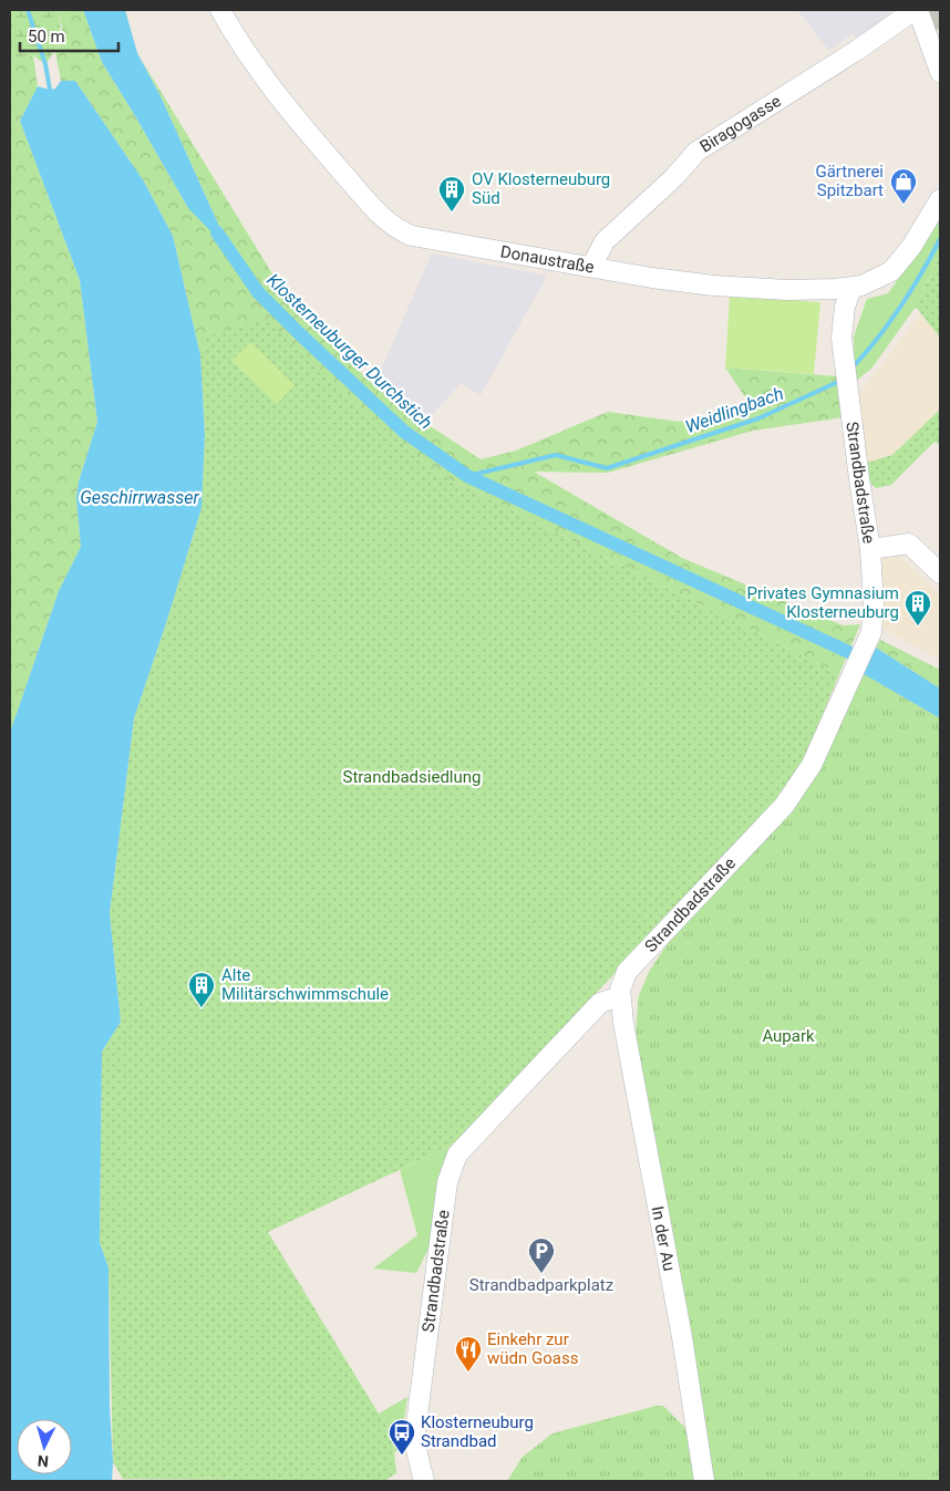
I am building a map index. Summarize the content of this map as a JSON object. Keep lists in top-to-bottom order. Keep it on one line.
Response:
{"streets":{"street":["Biragogasse","Donaustraße","Strandbadstraße","In der Au"]},"crossings":[["Biragogasse","Donaustraße"],["Donaustraße","Strandbadstraße"],["Strandbadstraße","In der Au"]],"water":["Klosterneuburger Durchstich","Weidlingbach","Geschirrwasser"],"parks":["Strandbadsiedlung","Aupark"],"places":{"shop":["Gärtnerei Spitzbart"],"building":["OV Klosterneuburg Süd","Privates Gymnasium Klosterneuburg","Alte Militärschwimmschule"],"parking":["Strandbadparkplatz"],"restaurant":["Einkehr zur wüdn Goass"],"bus stop":["Klosterneuburg Strandbad"]},"scale_bar":"50 m","north":"bottom"}
